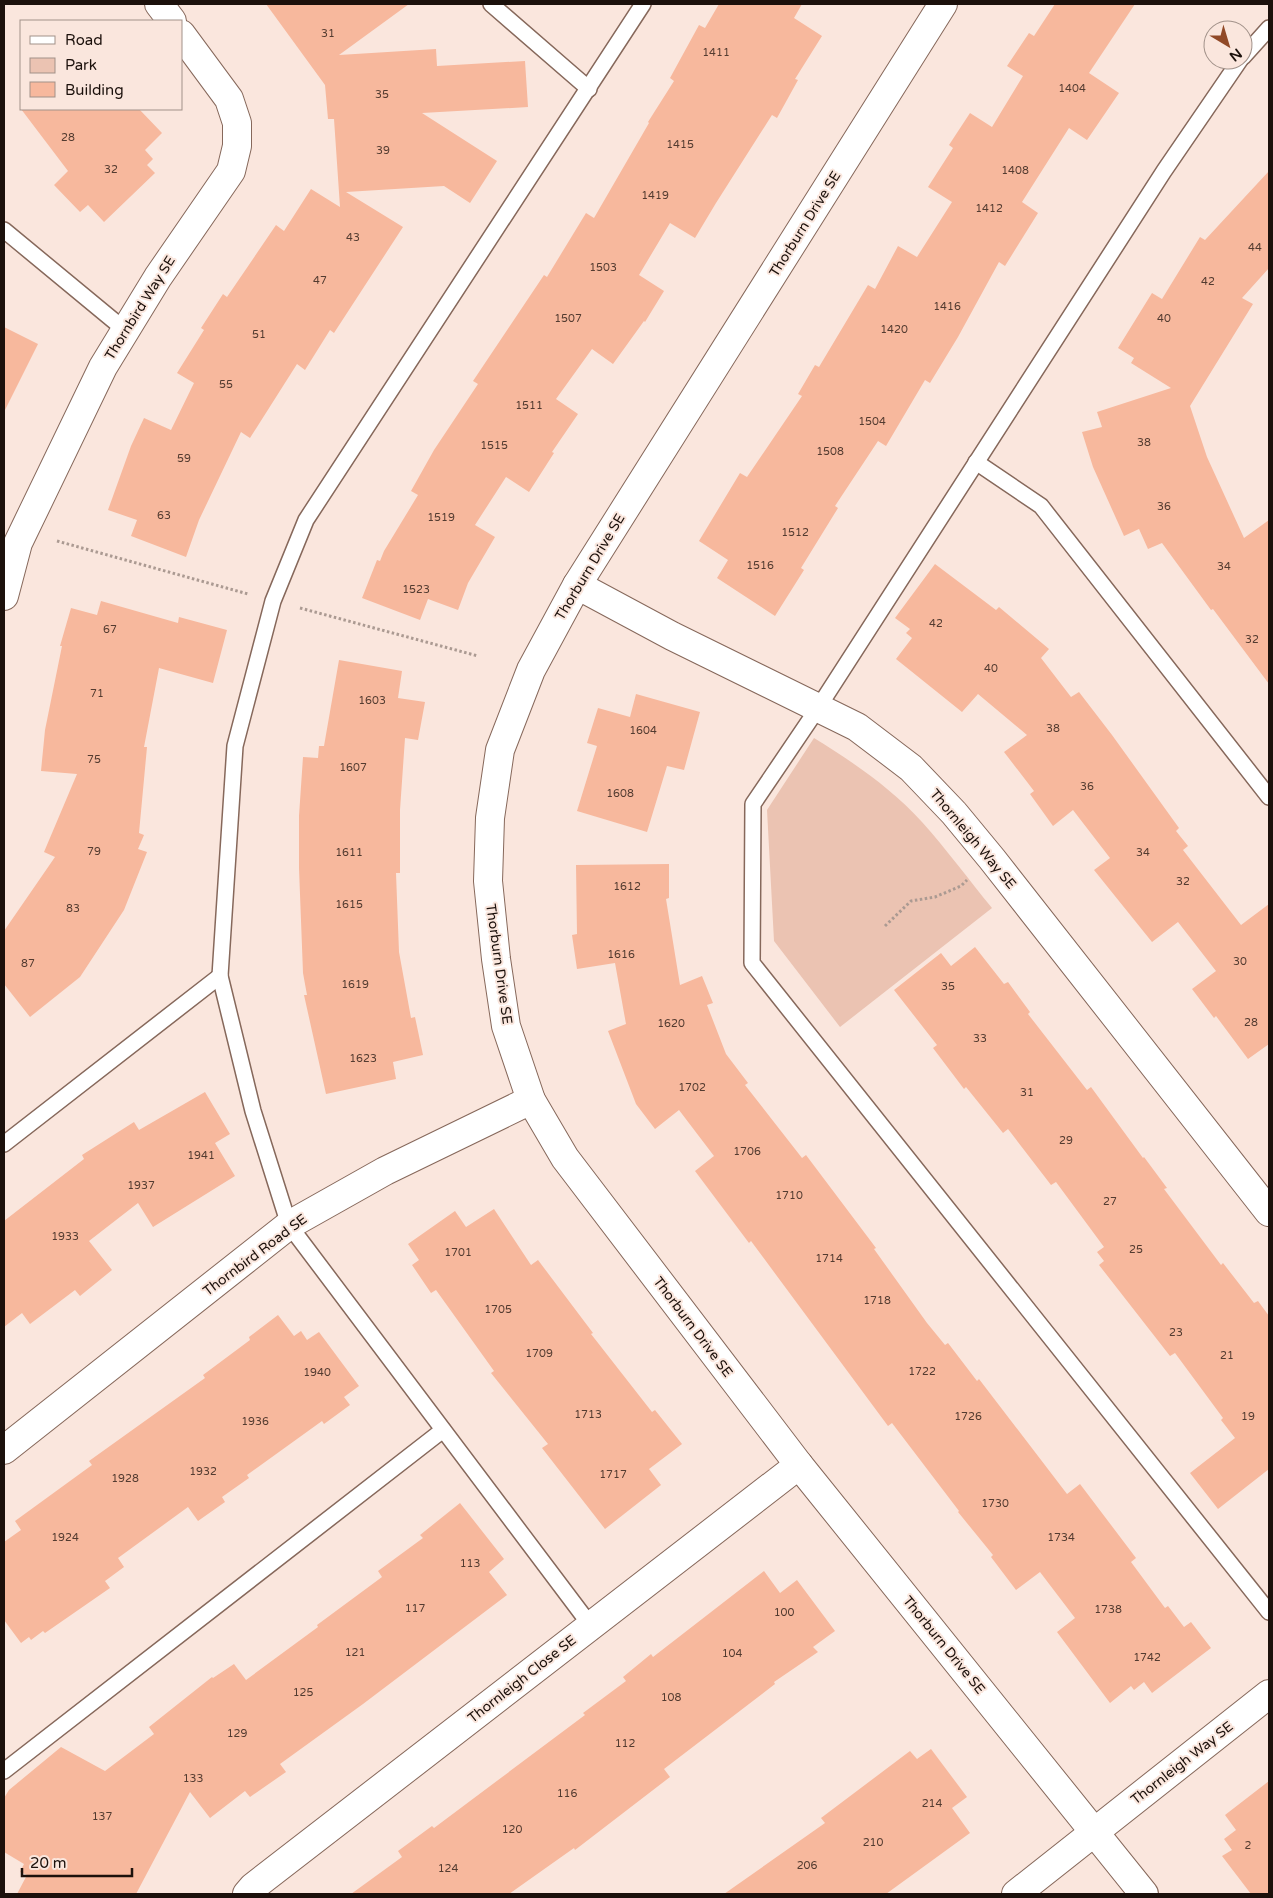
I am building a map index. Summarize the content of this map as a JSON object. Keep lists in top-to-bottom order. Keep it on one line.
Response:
{"streets":{"street":["Thorburn Drive SE","Thornbird Way SE","Thornleigh Way SE","Thornbird Road SE","Thornleigh Close SE"]},"crossings":[["Thorburn Drive SE","Thornleigh Way SE"],["Thorburn Drive SE","Thornbird Road SE"],["Thorburn Drive SE","Thornleigh Close SE"]],"house_numbers":["31","1411","1404","35","28","1415","39","32","1408","1419","1412","43","44","1503","47","42","1416","1507","40","1420","51","55","1511","1504","38","1515","1508","59","36","63","1519","1512","1516","34","1523","42","67","32","40","71","1603","38","1604","75","1607","36","1608","79","1611","34","32","1612","1615","83","1616","30","87","1619","35","28","1620","33","1623","1702","31","29","1706","1941","1937","1710","27","1933","25","1701","1714","1718","1705","23","1709","21","1722","1940","1713","1726","19","1936","1932","1717","1928","1730","1924","1734","113","117","1738","100","121","104","1742","125","108","129","112","133","116","214","137","120","210","2","206","124"],"legend":["Road","Park","Building"],"scale_bar":"20 m","north":"bottom right"}
